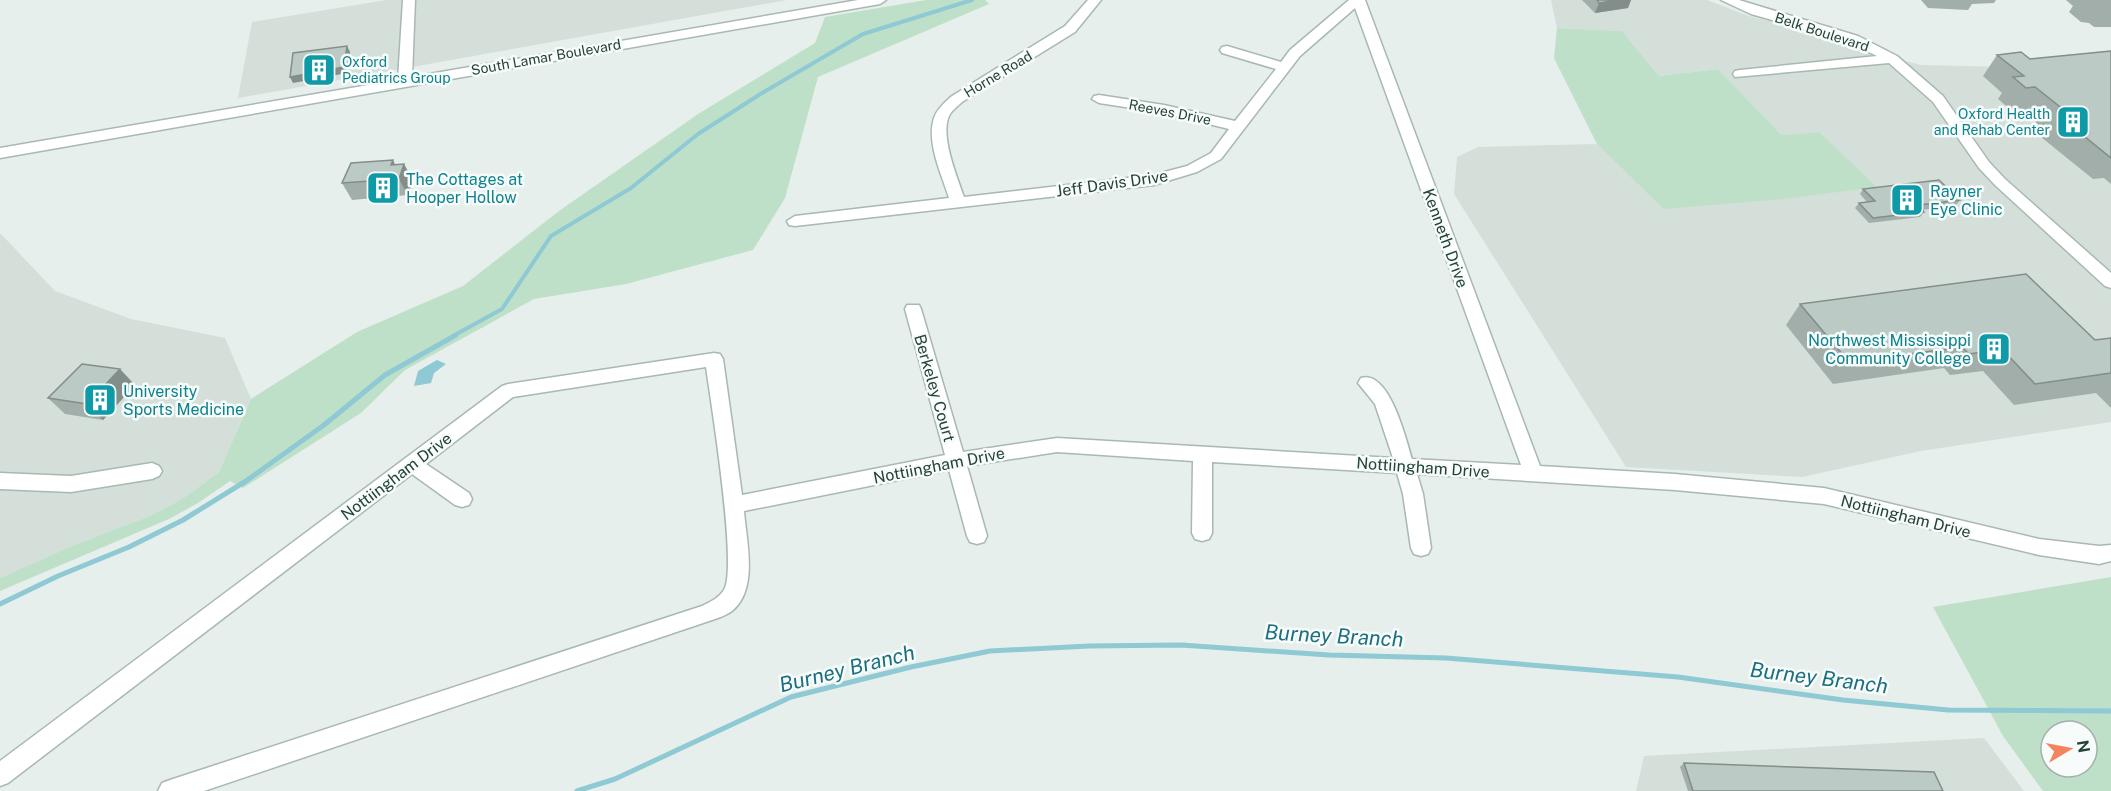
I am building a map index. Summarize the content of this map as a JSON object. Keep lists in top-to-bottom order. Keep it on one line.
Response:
{"streets":{"street":["Belk Boulevard","South Lamar Boulevard","Horne Road","Reeves Drive","Jeff Davis Drive","Kenneth Drive","Berkeley Court","Nottiingham Drive"]},"crossings":[["Horne Road","Jeff Davis Drive"],["Reeves Drive","Jeff Davis Drive"],["Jeff Davis Drive","Kenneth Drive"],["Kenneth Drive","Nottiingham Drive"],["Berkeley Court","Nottiingham Drive"]],"water":["Burney Branch"],"places":{"building":["Oxford Pediatrics Group","Oxford Health and Rehab Center","The Cottages at Hooper Hollow","Rayner Eye Clinic","Northwest Mississippi Community College","University Sports Medicine"]},"north":"right"}
